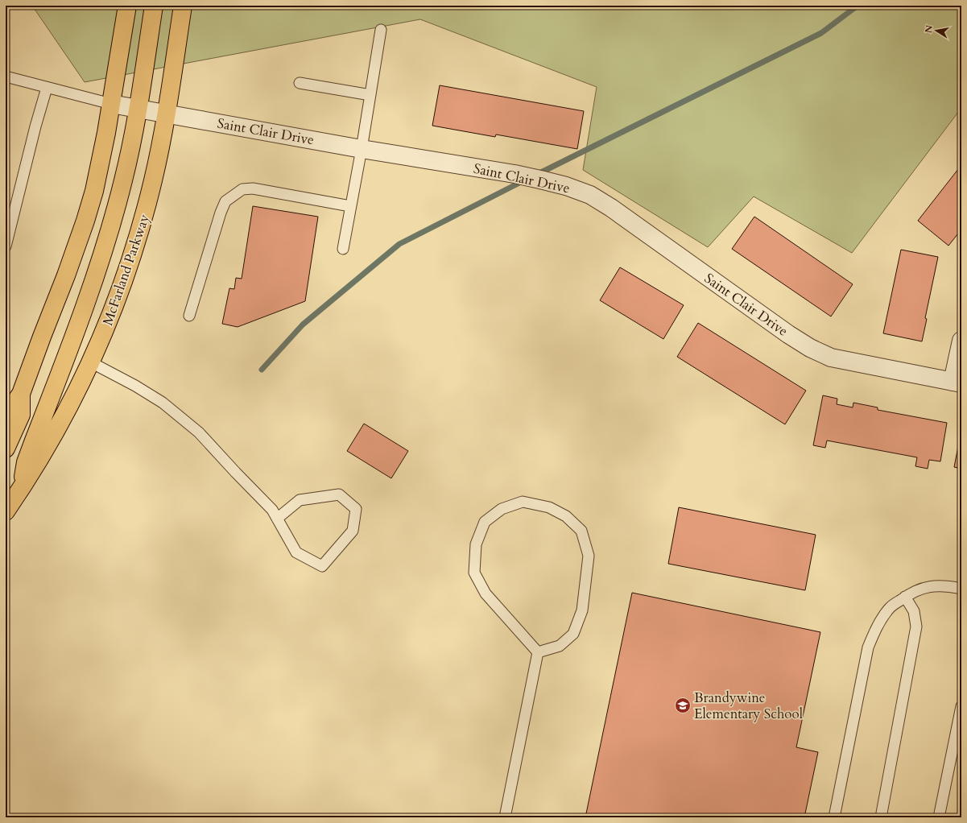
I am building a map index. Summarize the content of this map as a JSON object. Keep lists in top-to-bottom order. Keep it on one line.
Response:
{"streets":{"main road":["McFarland Parkway"],"street":["Saint Clair Drive"]},"crossings":[["Saint Clair Drive","McFarland Parkway"]],"places":{"school or university":["Brandywine Elementary School"]},"north":"left"}
